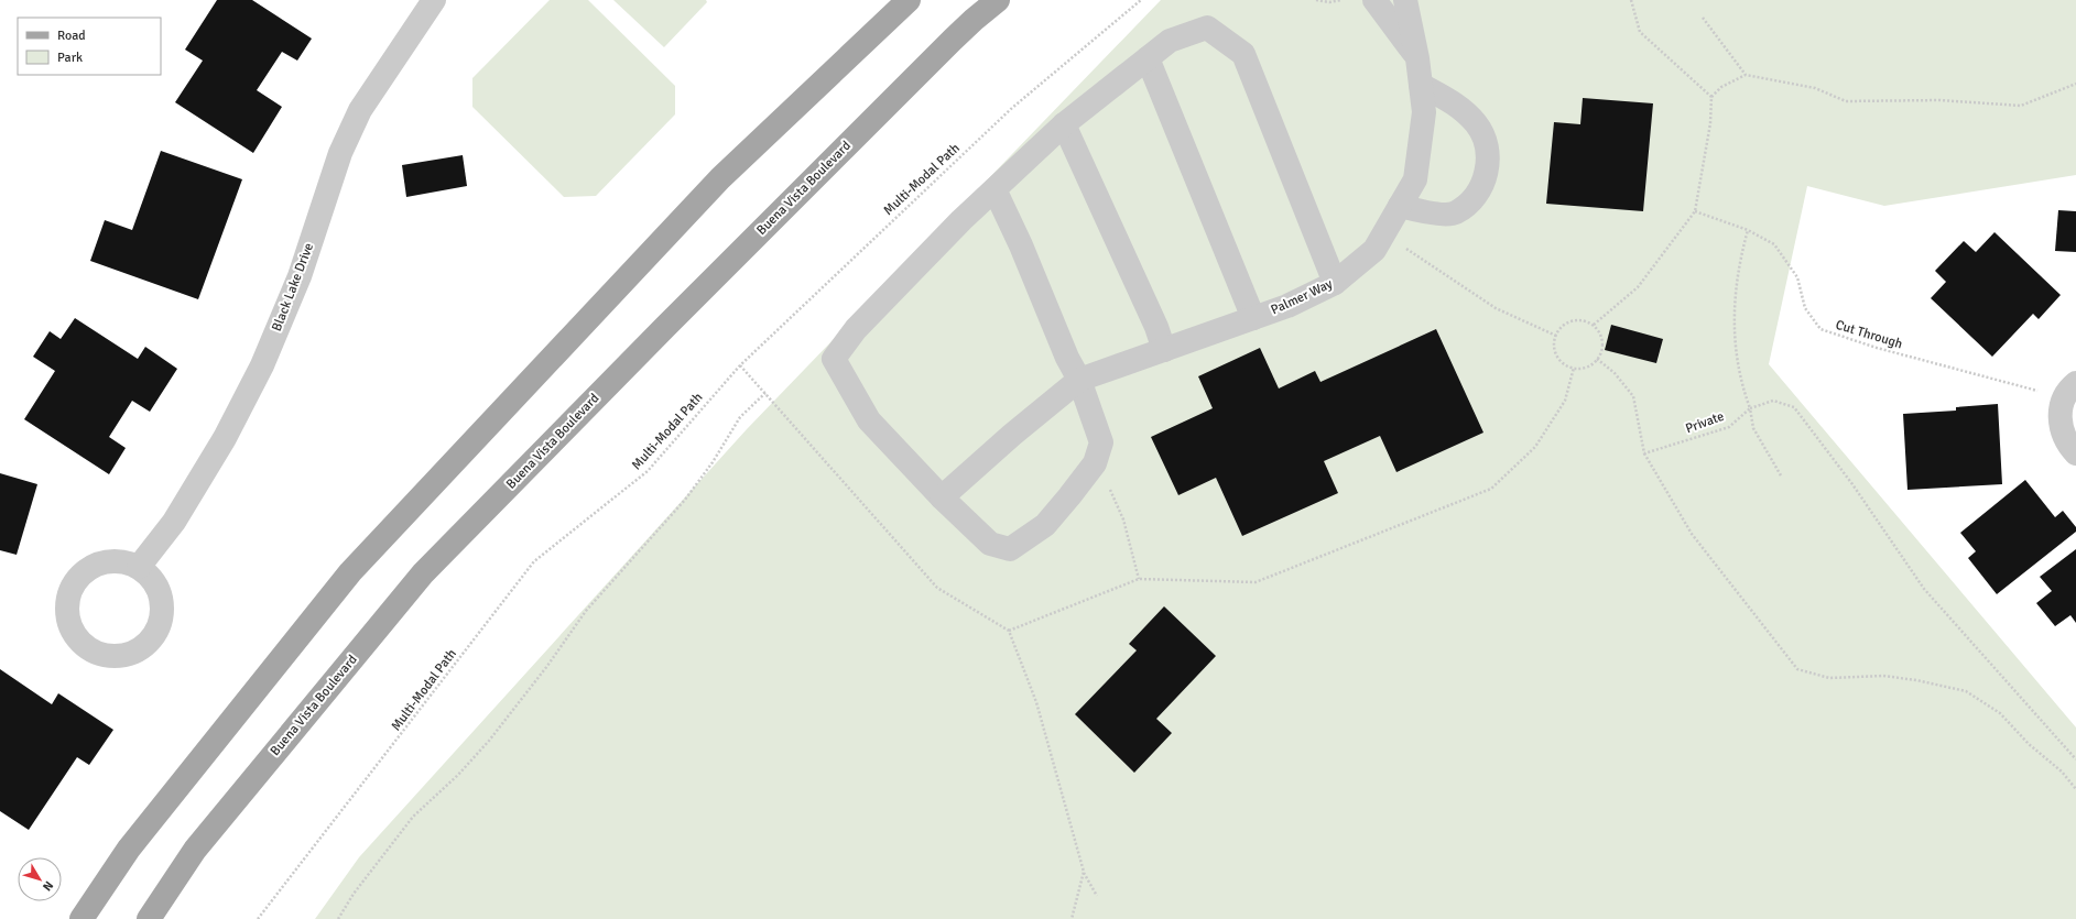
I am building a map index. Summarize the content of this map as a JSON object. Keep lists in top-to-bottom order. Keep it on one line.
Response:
{"streets":{"main road":["Buena Vista Boulevard"],"street":["Black Lake Drive","Palmer Way"],"path":["Multi-Modal Path","Cut Through","Private"]},"legend":["Road","Park"],"north":"bottom right"}
